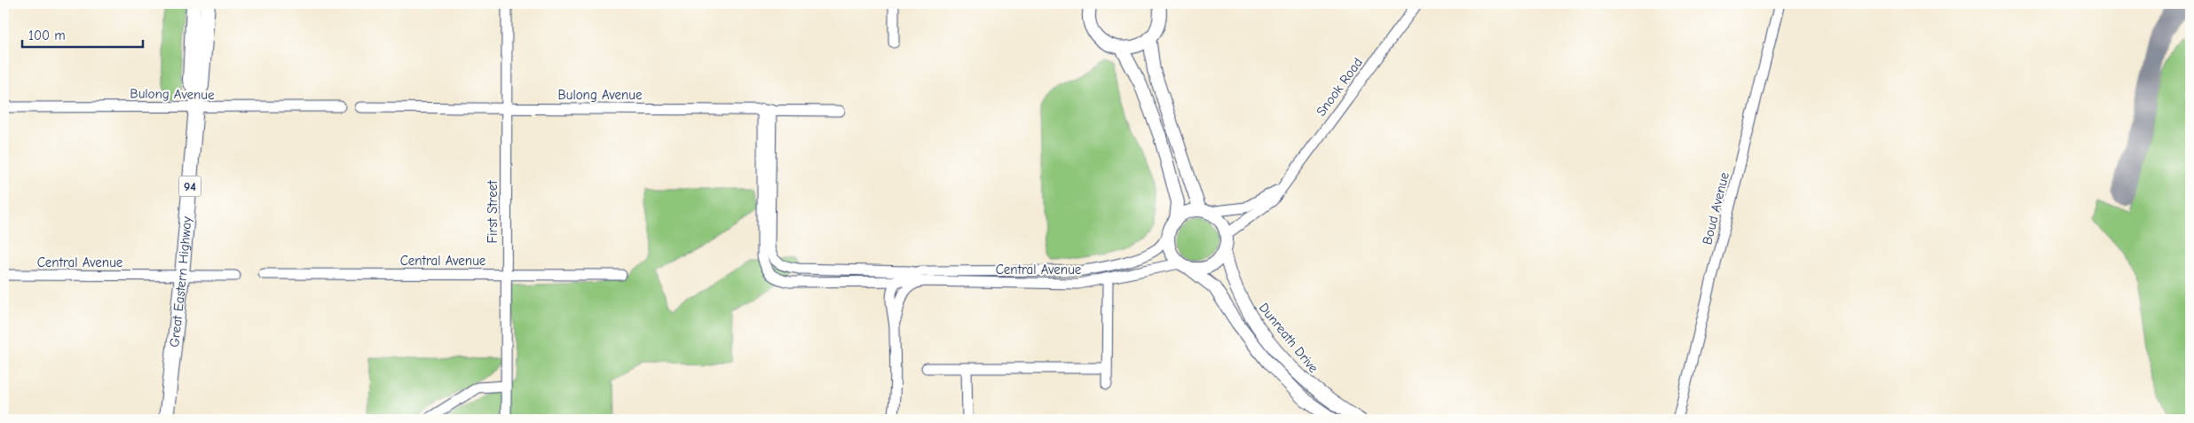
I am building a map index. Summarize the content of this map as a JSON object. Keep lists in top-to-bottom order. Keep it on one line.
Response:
{"streets":{"highway":["94","Great Eastern Highway"],"main road":["Dunreath Drive"],"street":["Snook Road","Bulong Avenue","Boud Avenue","First Street","Central Avenue"]},"crossings":[["Snook Road","Central Avenue"],["Snook Road","Dunreath Drive"],["Bulong Avenue","First Street"],["Bulong Avenue","Central Avenue"],["Bulong Avenue","Great Eastern Highway"],["First Street","Central Avenue"],["Central Avenue","Great Eastern Highway"],["Central Avenue","Dunreath Drive"]],"scale_bar":"100 m"}
